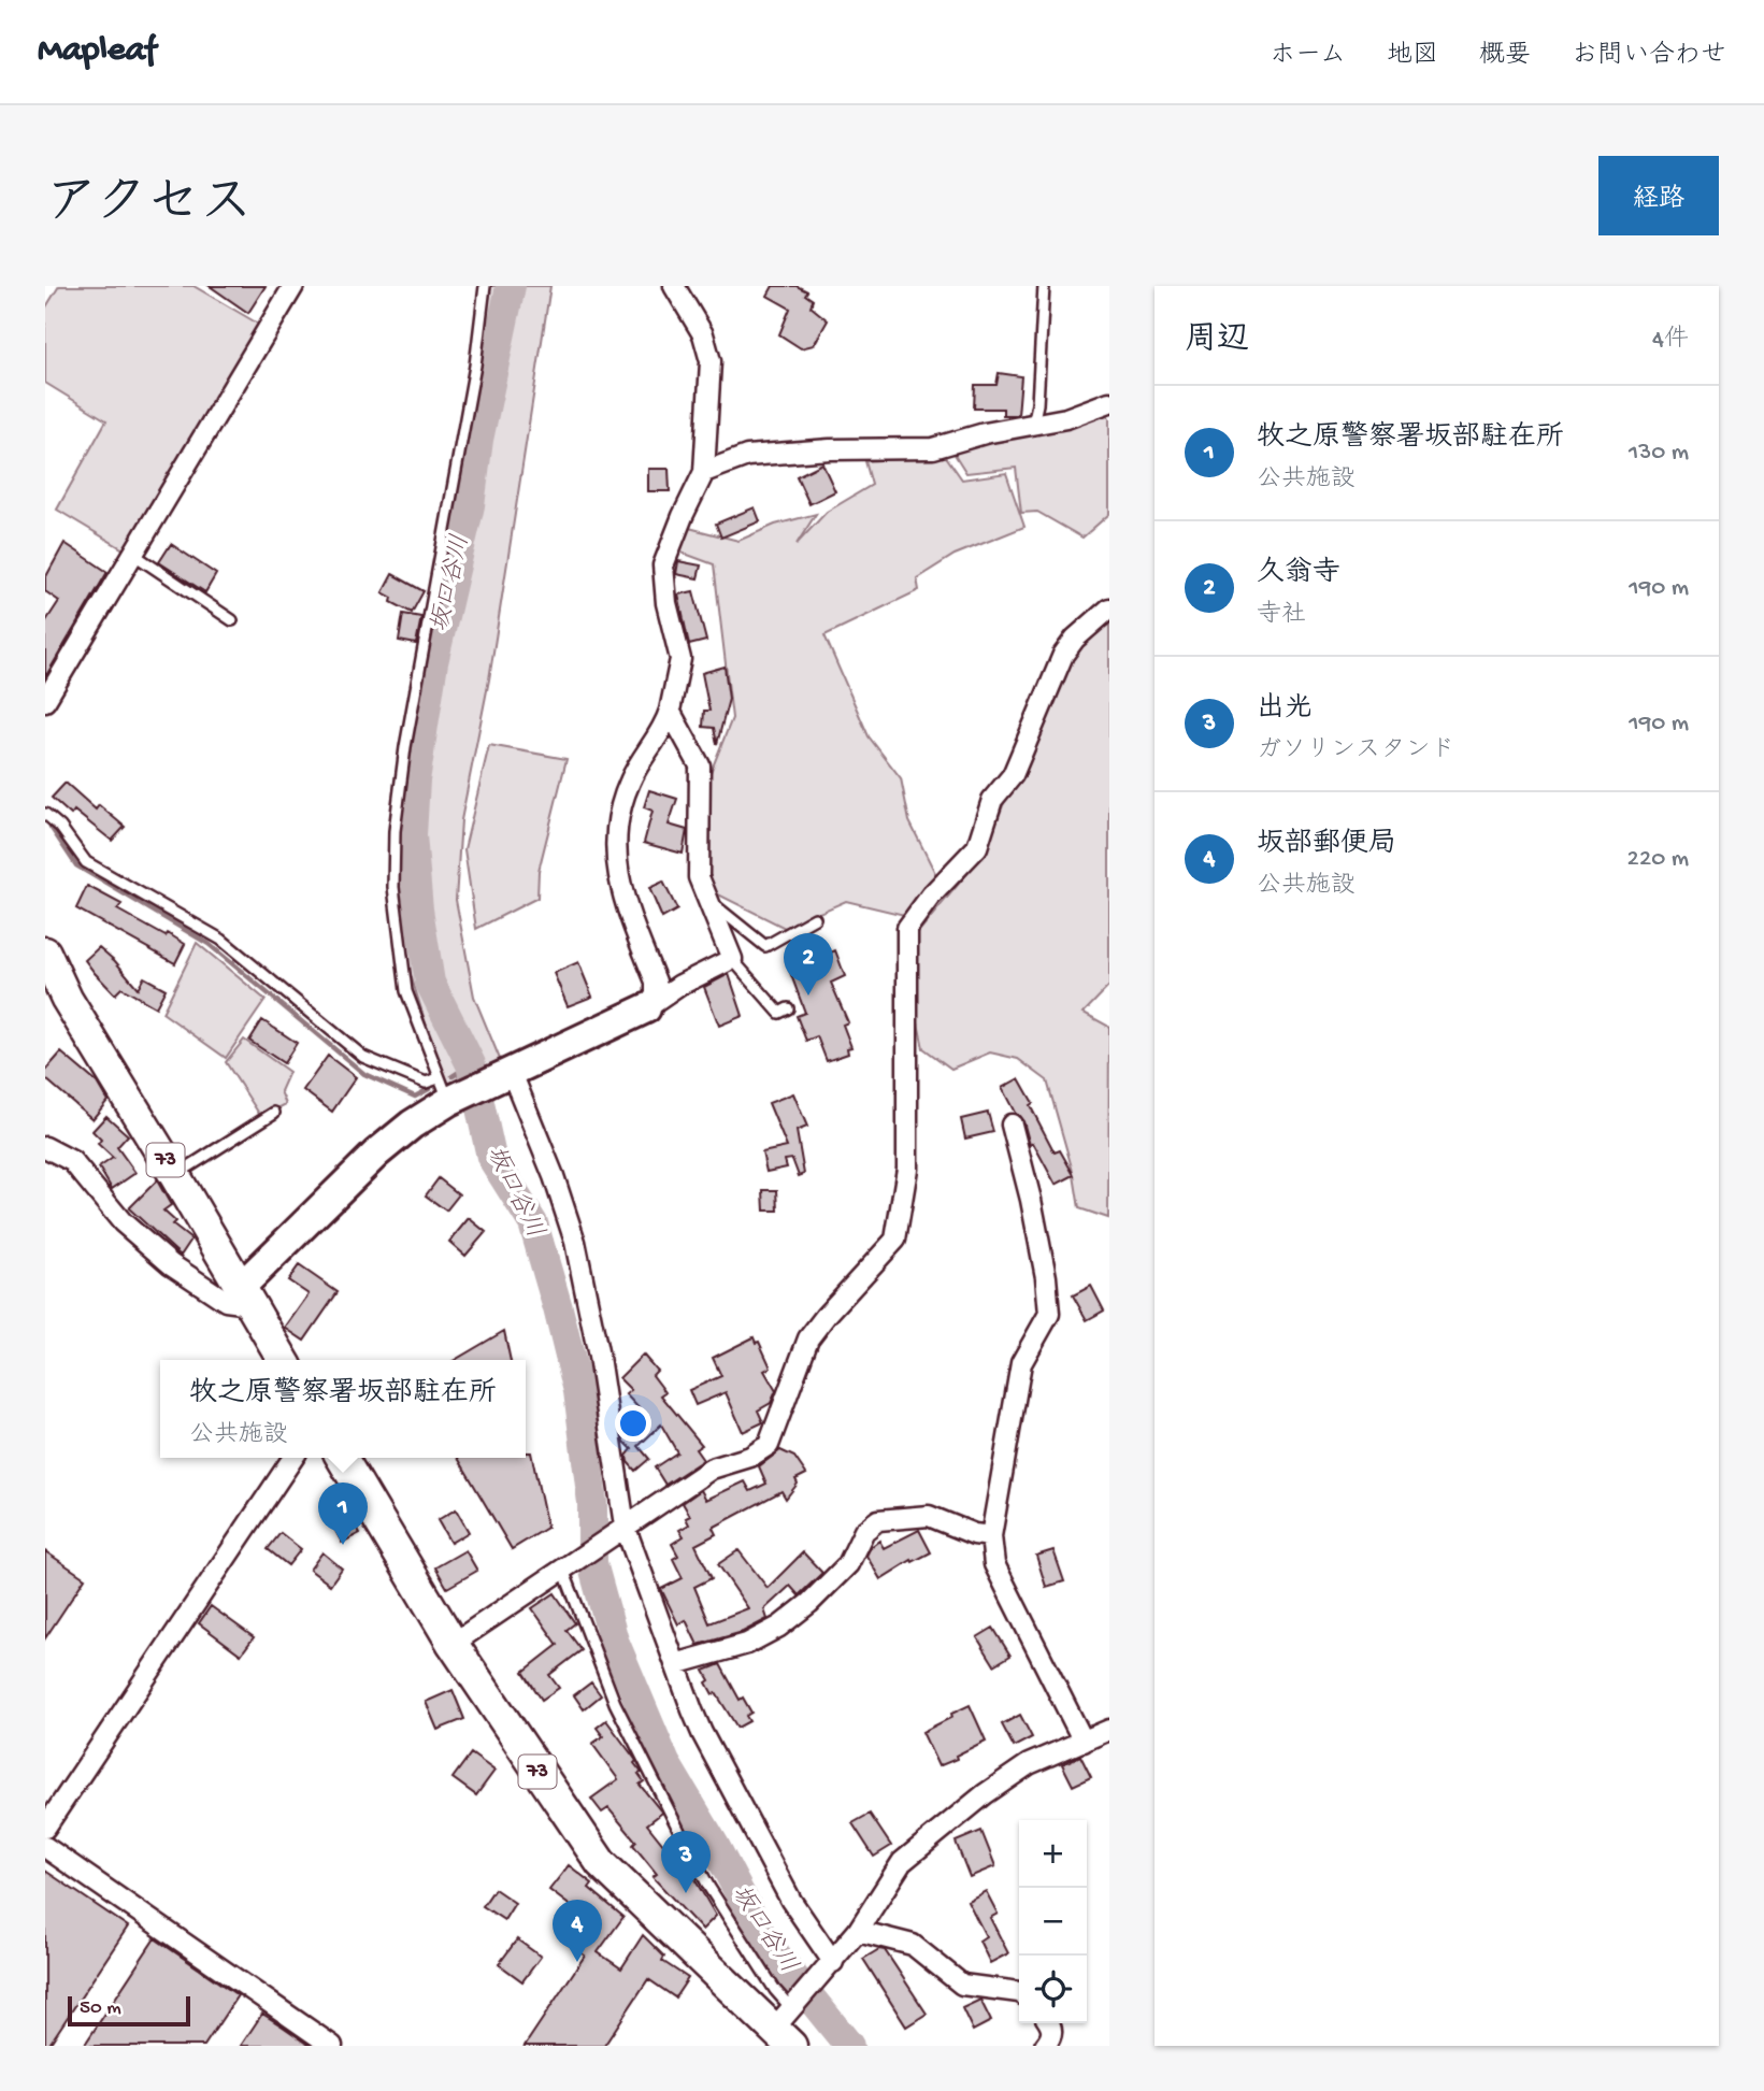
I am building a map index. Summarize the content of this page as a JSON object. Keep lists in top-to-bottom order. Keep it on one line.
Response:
{"streets":{"main road":["73"]},"water":["坂口谷川"],"scale_bar":"50 m","page":{"header":"Mapleaf","nav":["ホーム","地図","概要","お問い合わせ"],"title":"アクセス","buttons":"経路","heading":["周辺","4件"],"list":[{"mark":"1","name":"牧之原警察署坂部駐在所","note":"公共施設","value":"130 m"},{"mark":"2","name":"久翁寺","note":"寺社","value":"190 m"},{"mark":"3","name":"出光","note":"ガソリンスタンド","value":"190 m"},{"mark":"4","name":"坂部郵便局","note":"公共施設","value":"220 m"}],"pins":["2","1","3","4"],"popup":["牧之原警察署坂部駐在所","公共施設"],"map_buttons":["+","−"],"scale":"50 m"}}
